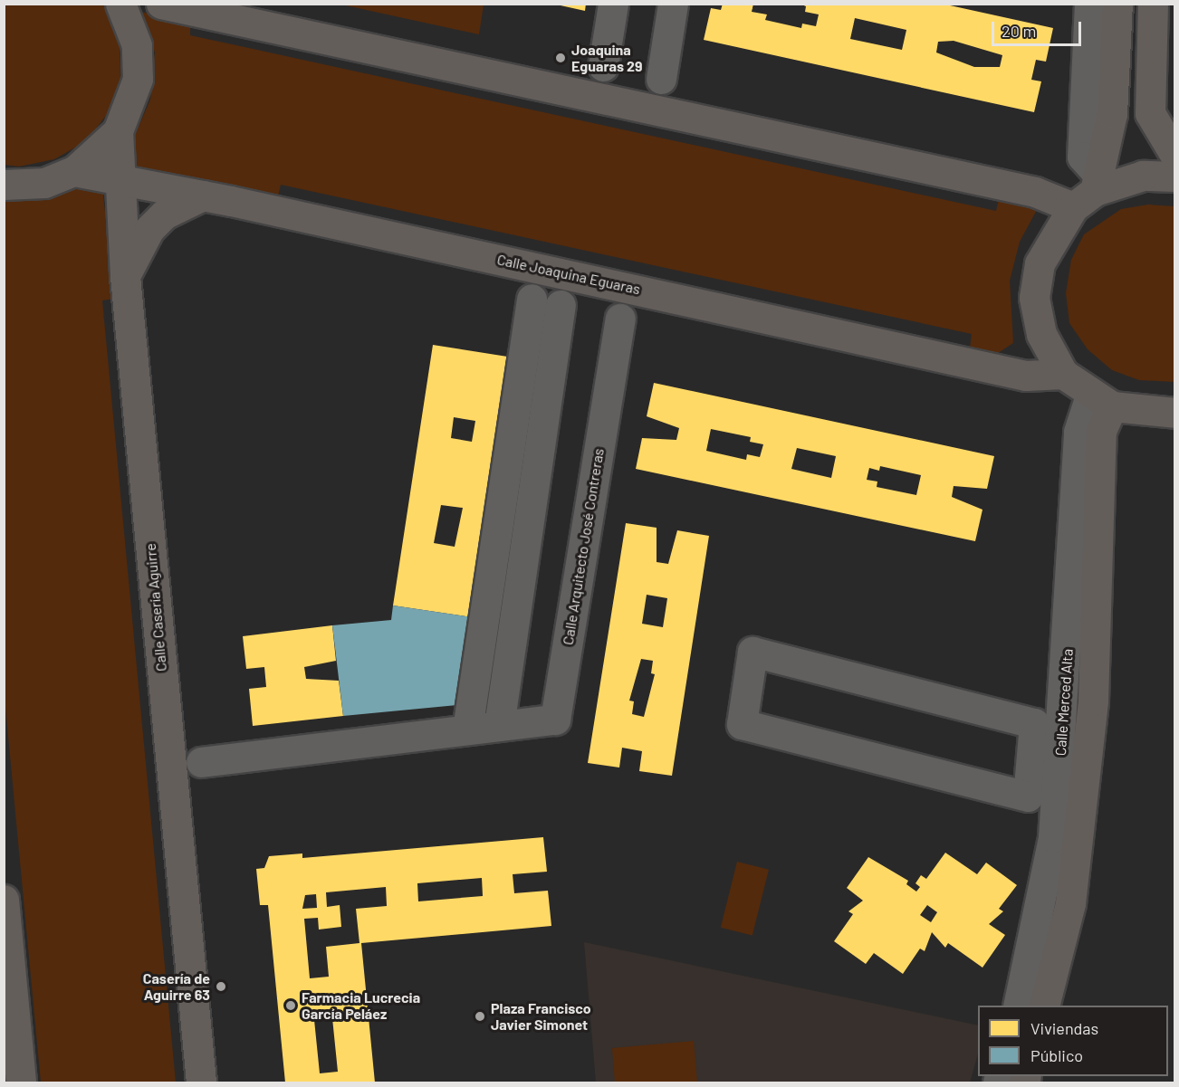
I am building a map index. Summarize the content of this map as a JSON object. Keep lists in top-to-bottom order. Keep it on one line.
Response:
{"streets":{"main road":["Calle Joaquina Eguaras","Calle Casería Aguirre","Calle Merced Alta"],"street":["Calle Arquitecto José Contreras"]},"crossings":[["Calle Joaquina Eguaras","Calle Casería Aguirre"]],"places":["Joaquina Eguaras 29","Casería de Aguirre 63","Farmacia Lucrecia García Peláez","Plaza Francisco Javier Simonet"],"legend":["Viviendas","Público"],"scale_bar":"20 m"}
